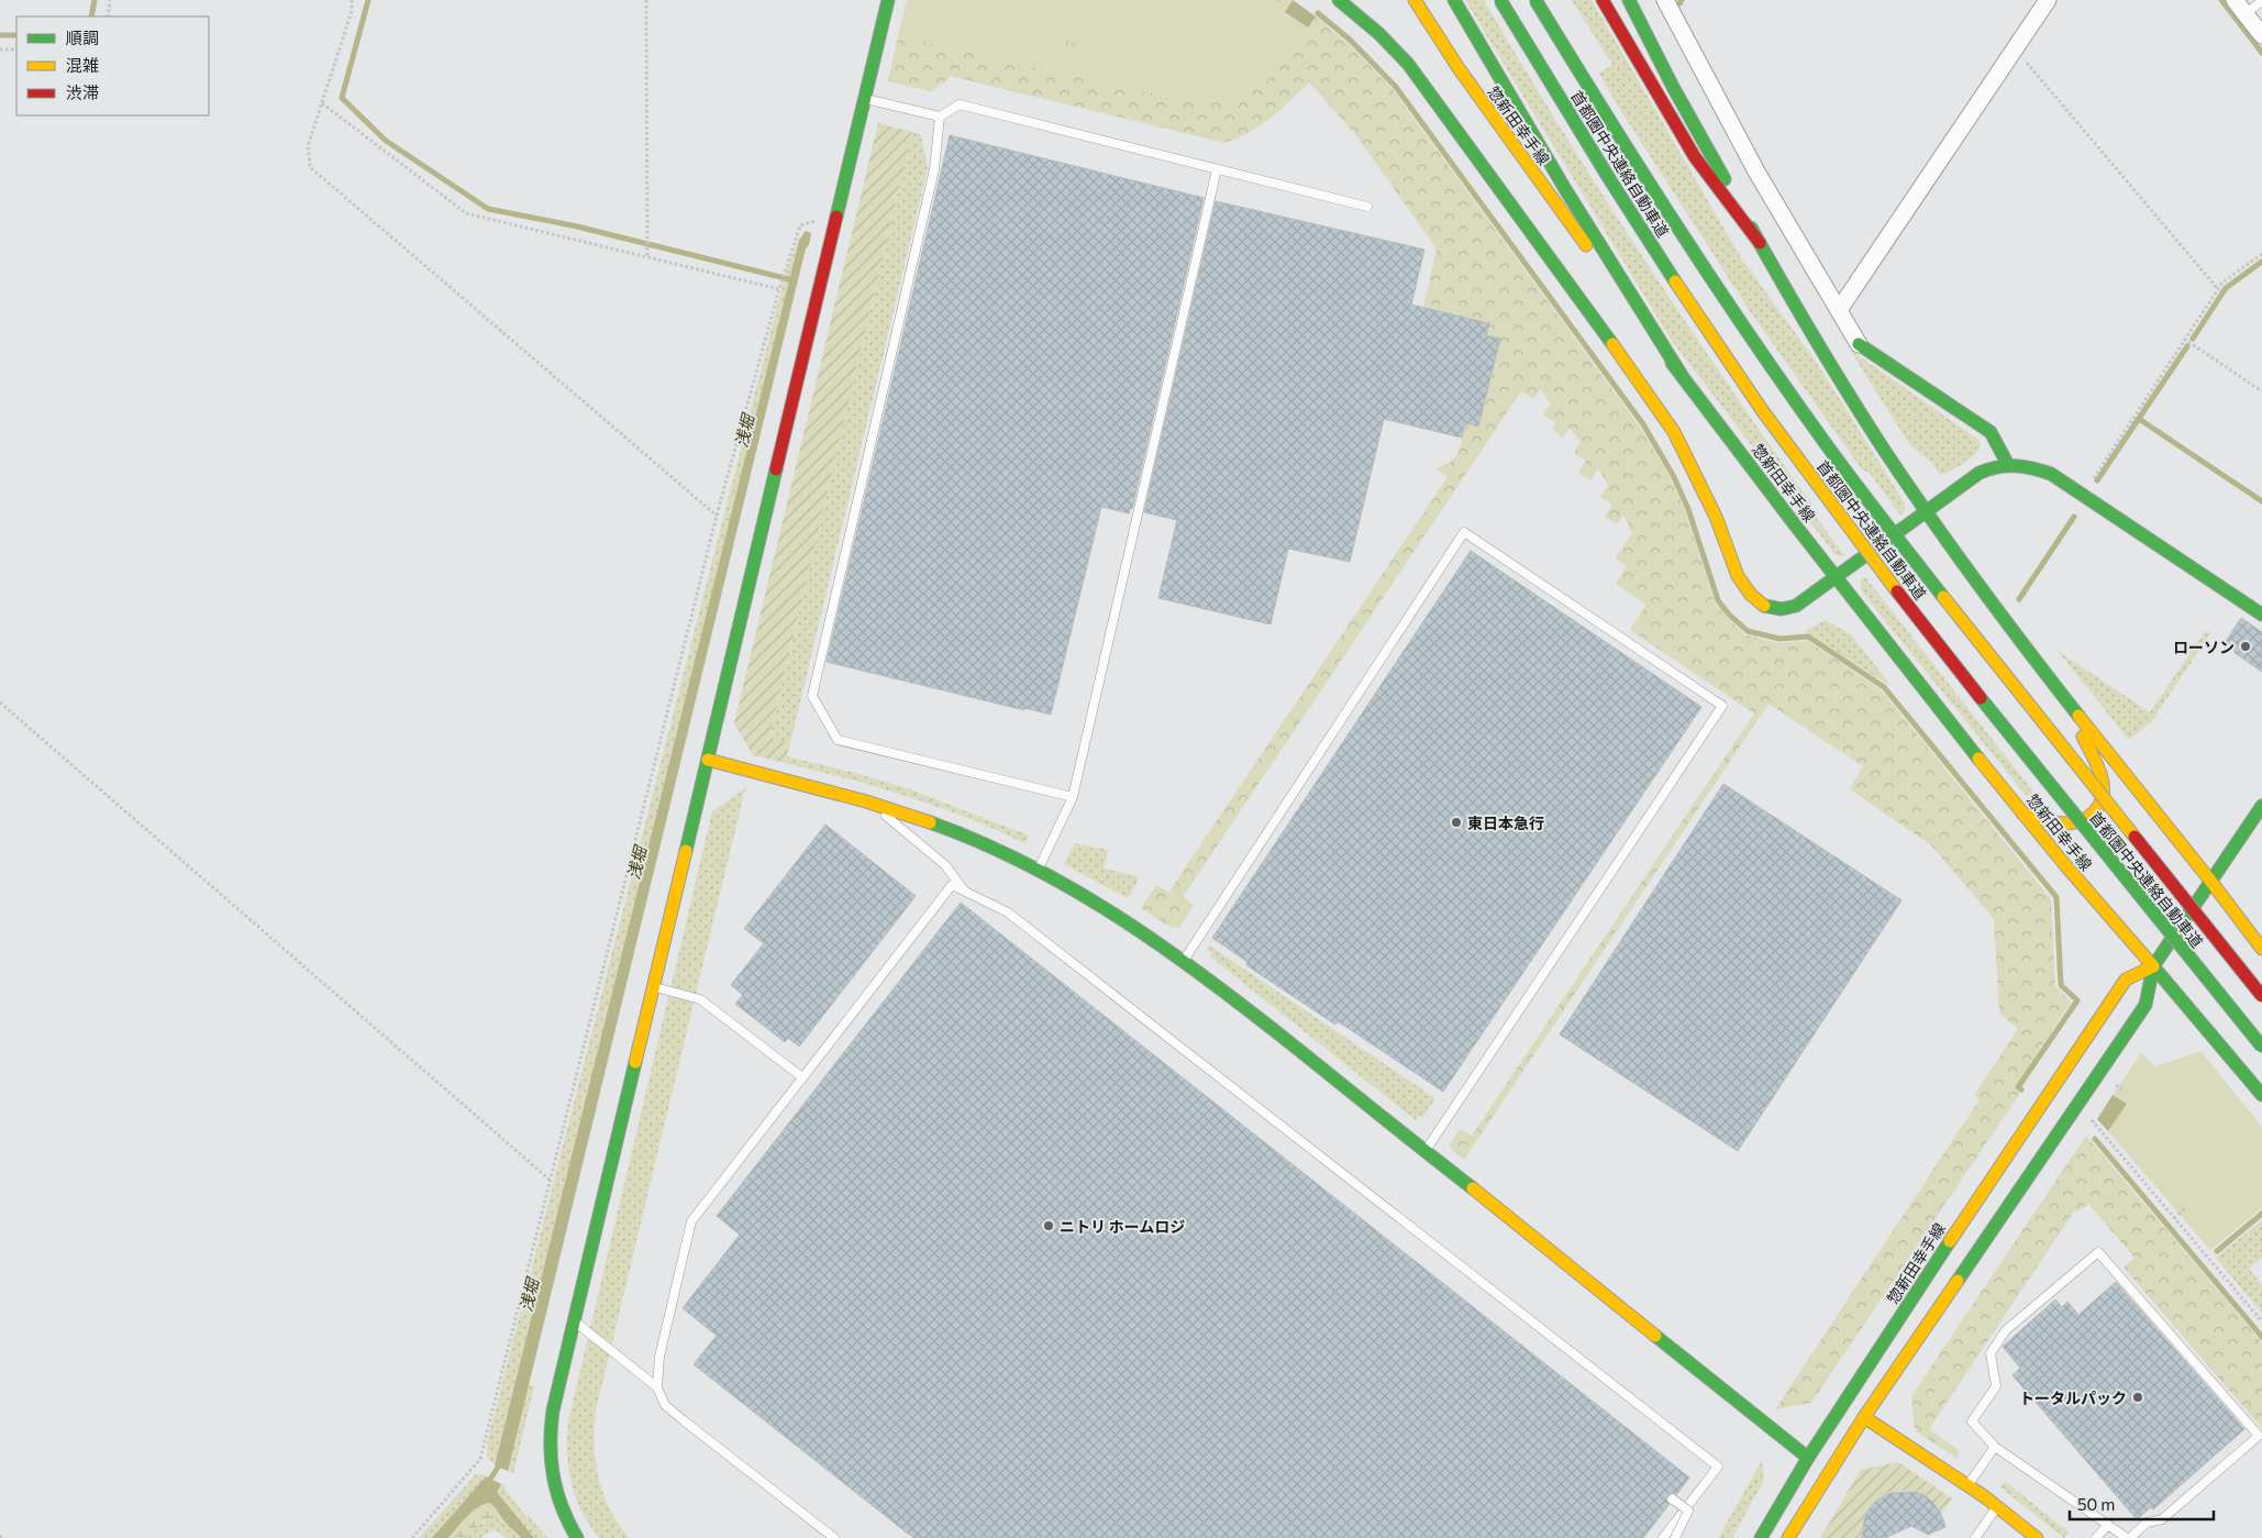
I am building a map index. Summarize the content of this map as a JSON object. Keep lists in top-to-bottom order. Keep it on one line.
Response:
{"streets":{"main road":["惣新田幸手線","首都圏中央連絡自動車道"]},"water":["浅堀"],"places":["ローソン","東日本急行","ニトリ ホームロジ","トータルパック"],"legend":["順調","混雑","渋滞"],"scale_bar":"50 m"}
